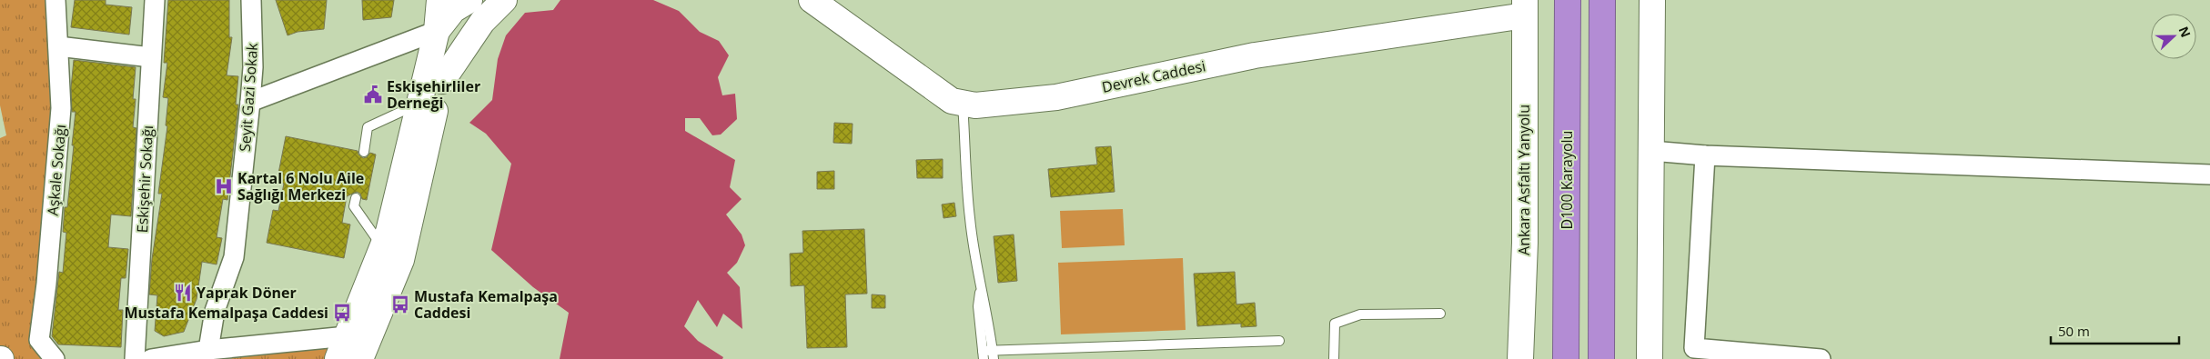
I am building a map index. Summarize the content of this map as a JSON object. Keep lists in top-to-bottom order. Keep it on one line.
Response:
{"streets":{"highway":["D100 Karayolu"],"street":["Devrek Caddesi","Seyit Gazi Sokak","Aşkale Sokağı","Eskişehir Sokağı","Ankara Asfaltı Yanyolu"]},"crossings":[["Devrek Caddesi","Ankara Asfaltı Yanyolu"]],"places":{"public building":["Eskişehirliler Derneği"],"hospital":["Kartal 6 Nolu Aile Sağlığı Merkezi"],"restaurant":["Yaprak Döner"],"bus stop":["Mustafa Kemalpaşa Caddesi̇","Mustafa Kemalpaşa Caddesi"]},"scale_bar":"50 m","north":"right"}
